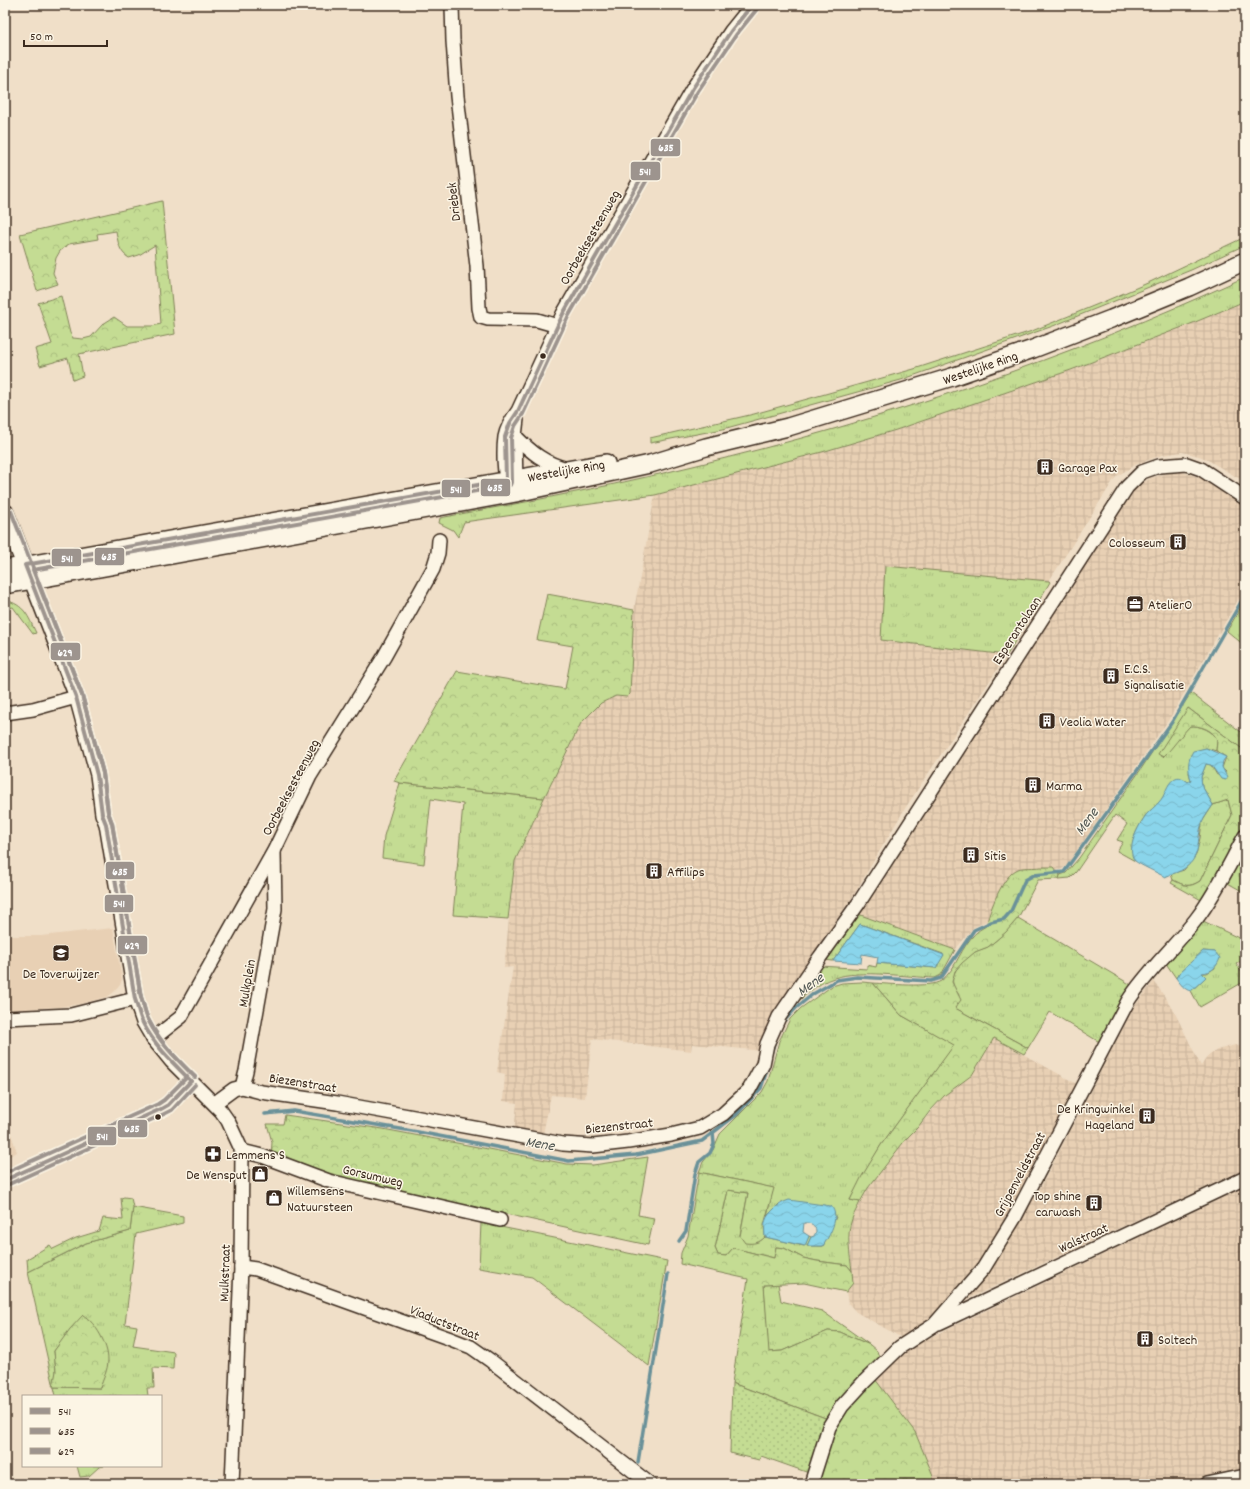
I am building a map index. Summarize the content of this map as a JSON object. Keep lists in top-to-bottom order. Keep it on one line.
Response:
{"streets":{"main road":["Westelijke Ring"],"street":["Driebek","Oorbeeksesteenweg","Esperantolaan","Mulkplein","Biezenstraat","Grijpenveldstraat","Gorsumweg","Walstraat","Mulkstraat","Viaductstraat"]},"crossings":[["Driebek","Oorbeeksesteenweg"],["Oorbeeksesteenweg","Westelijke Ring"],["Oorbeeksesteenweg","Mulkplein"],["Oorbeeksesteenweg","Mulkstraat"],["Westelijke Ring","Mulkstraat"],["Esperantolaan","Biezenstraat"],["Mulkplein","Biezenstraat"],["Grijpenveldstraat","Walstraat"],["Gorsumweg","Mulkstraat"],["Mulkstraat","Viaductstraat"]],"water":["Mene"],"places":{"building":["Garage Pax","Colosseum","E.C.S. Signalisatie","Veolia Water","Marma","Sitis","Affilips","De Kringwinkel Hageland","Top shine carwash","Soltech"],"office":["AtelierO"],"school or university":["De Toverwijzer"],"pharmacy":["Lemmens S"],"shop":["De Wensput","Willemsens Natuursteen"]},"lines":["transit line 541","transit line 635","transit line 629"],"legend":["541","635","629"],"scale_bar":"50 m"}
